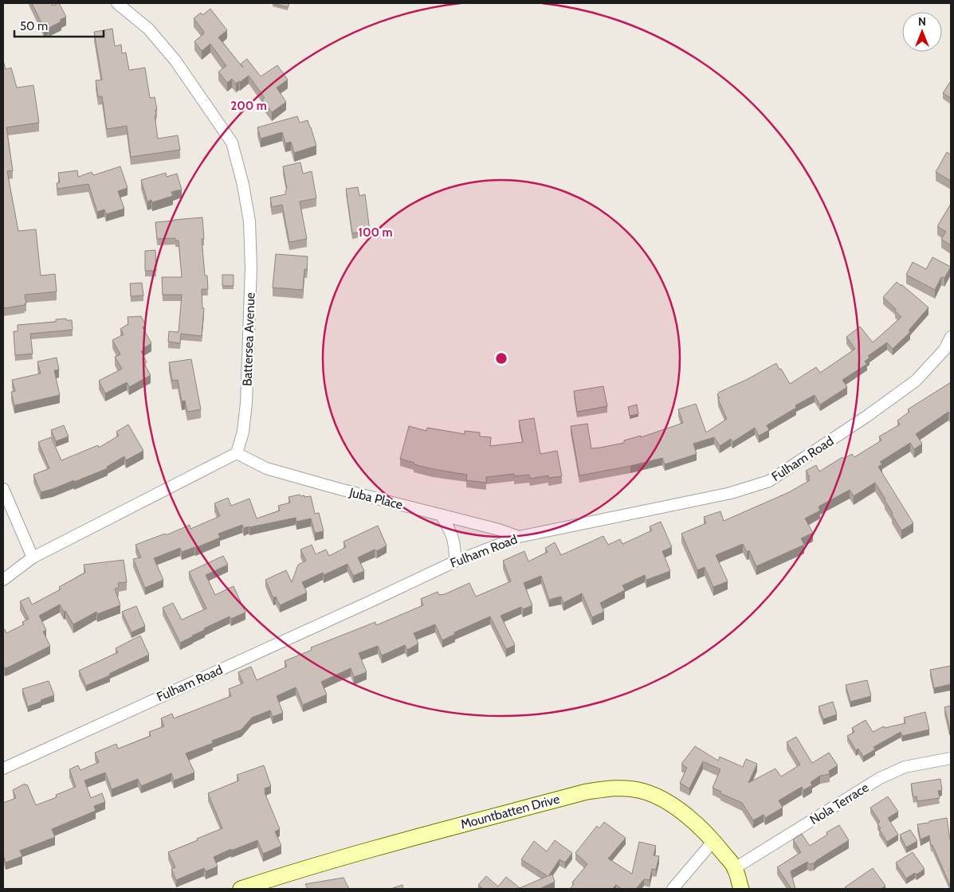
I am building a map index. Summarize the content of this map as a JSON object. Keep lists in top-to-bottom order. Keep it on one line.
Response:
{"streets":{"main road":["Mountbatten Drive"],"street":["Battersea Avenue","Fulham Road","Juba Place","Nola Terrace"]},"crossings":[["Battersea Avenue","Juba Place"],["Fulham Road","Juba Place"],["Nola Terrace","Mountbatten Drive"]],"scale_bar":"50 m","north":"top","rings":["200 m","100 m"]}
